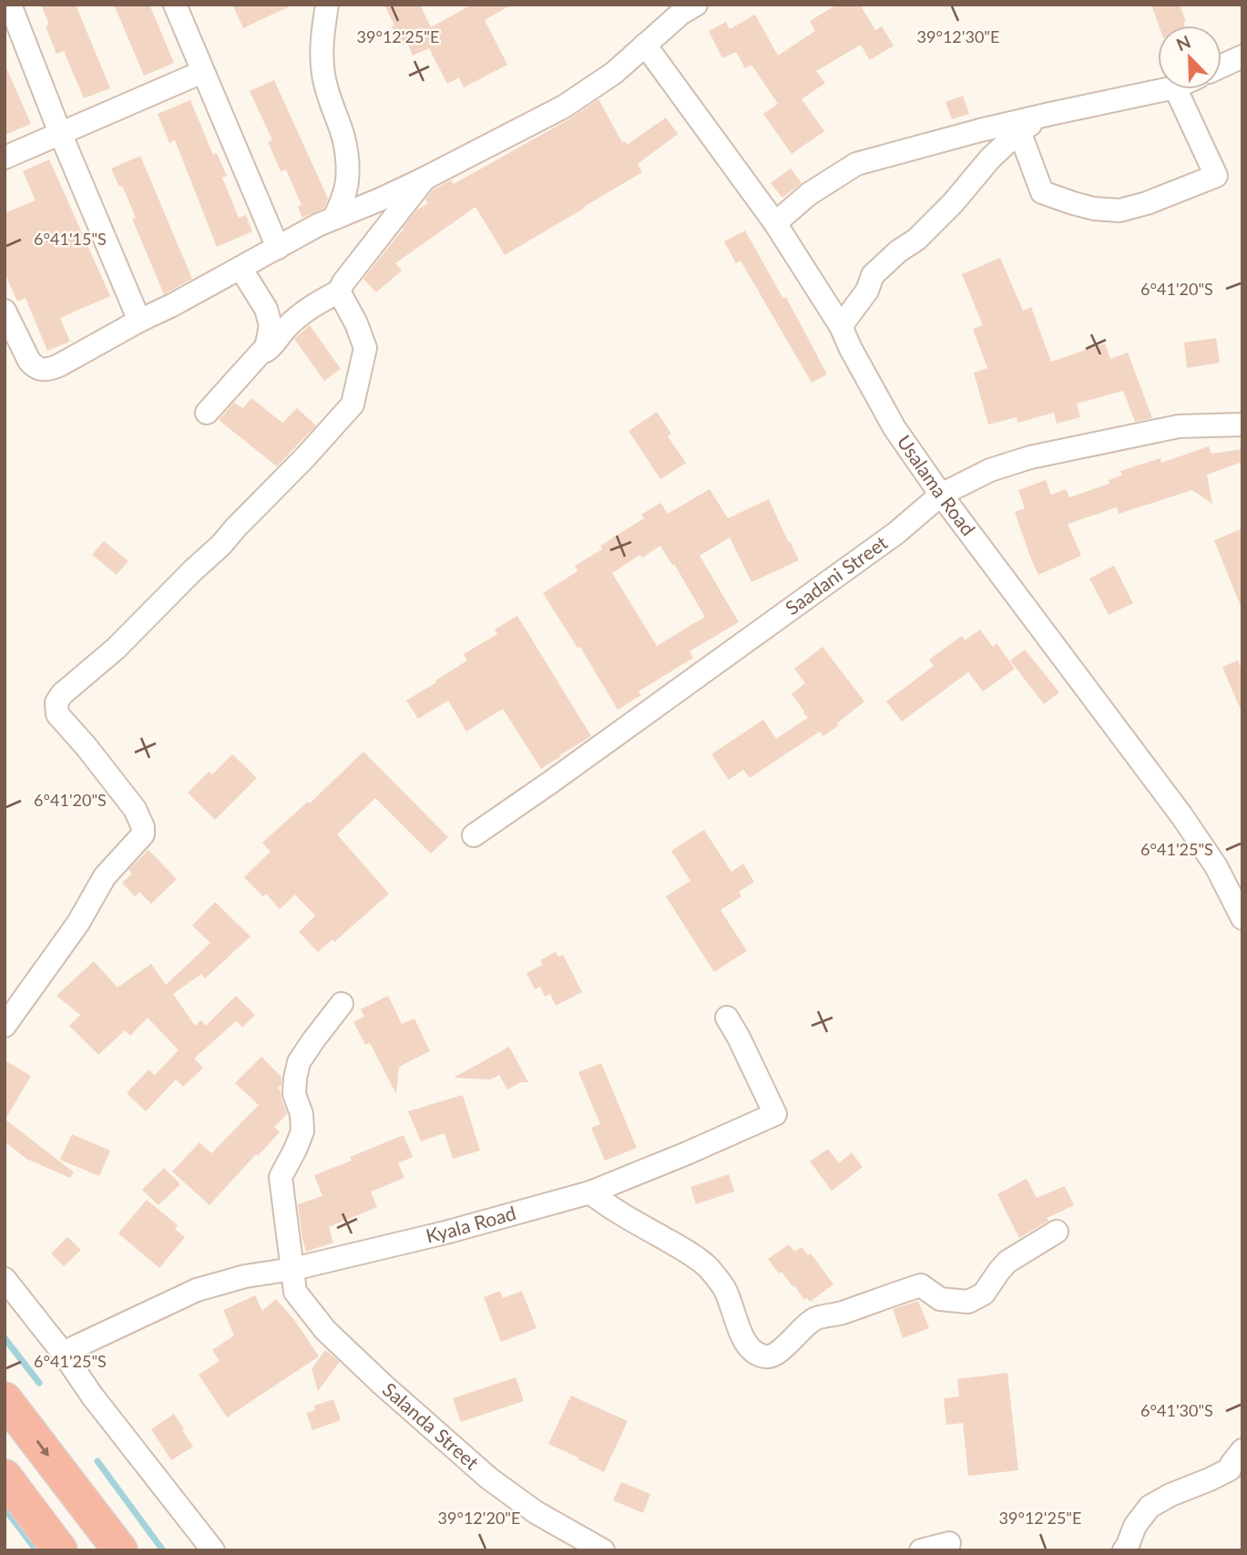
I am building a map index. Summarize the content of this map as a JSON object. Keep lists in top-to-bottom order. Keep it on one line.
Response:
{"streets":{"street":["Usalama Road","Saadani Street","Kyala Road","Salanda Street"]},"crossings":[["Usalama Road","Saadani Street"],["Kyala Road","Salanda Street"]],"north":"top left","coordinates":["39°12'25\"E","39°12'30\"E","6°41'15\"S","6°41'20\"S","6°41'25\"S","6°41'30\"S","39°12'20\"E"]}
